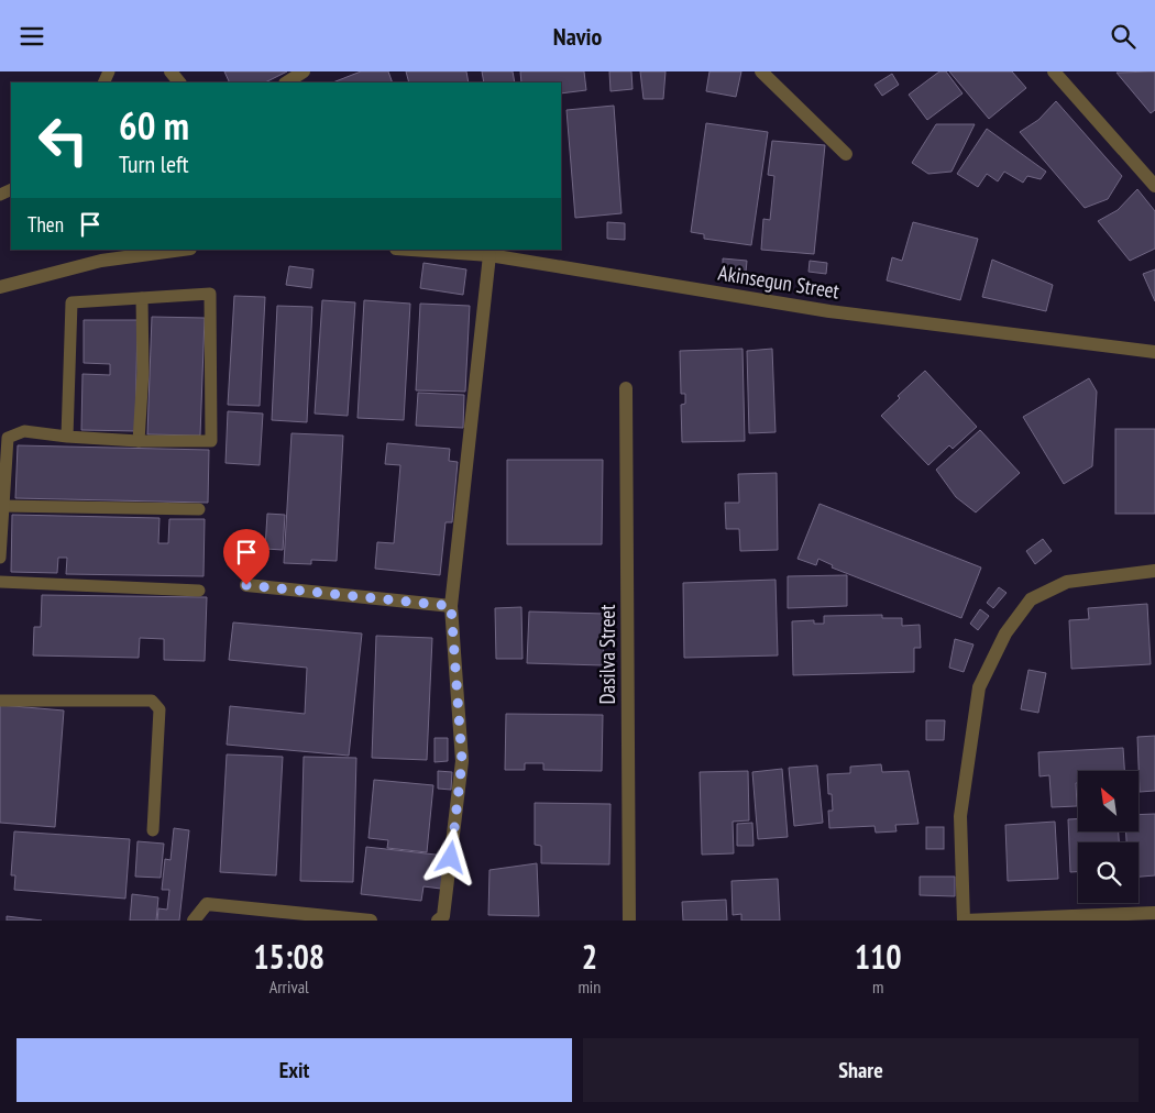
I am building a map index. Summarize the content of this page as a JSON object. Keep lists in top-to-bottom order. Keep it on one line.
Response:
{"streets":{"street":["Akinsegun Street","Dasilva Street"]},"north":"top left","page":{"header":"Navio","turn":["60 m","Turn left"],"then":"Then","eta":["15:08","Arrival","2","min","110","m"],"buttons":["Exit","Share"]}}
